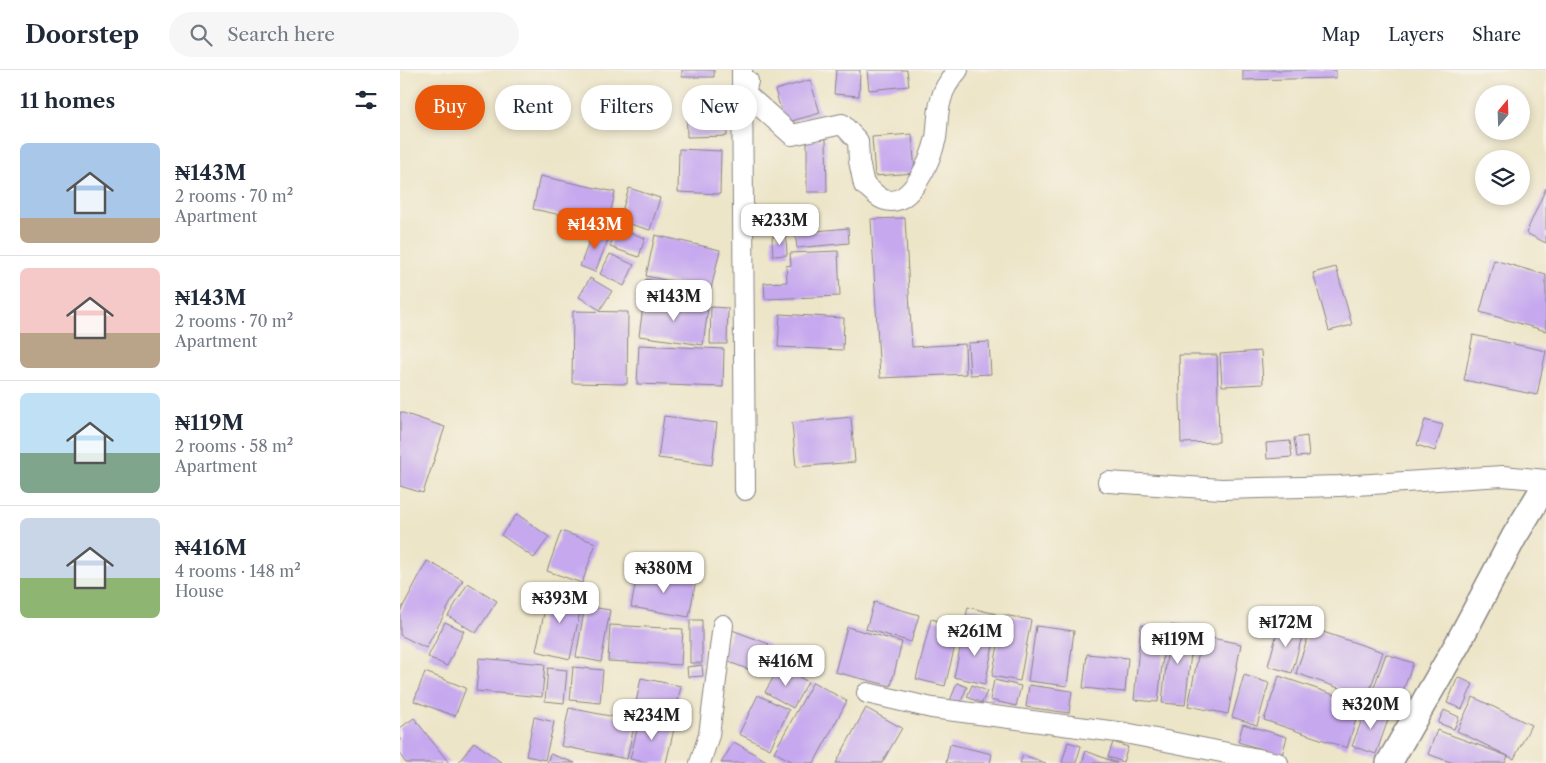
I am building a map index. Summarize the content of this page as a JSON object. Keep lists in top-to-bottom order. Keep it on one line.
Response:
{"north":"top","page":{"header":"Doorstep","search":"Search here","nav":["Map","Layers","Share"],"heading":"11 homes","chip":["Buy","Rent","Filters","New"],"list":[{"name":"₦143M","note":"2 rooms · 70 m² · Apartment"},{"name":"₦143M","note":"2 rooms · 70 m² · Apartment"},{"name":"₦119M","note":"2 rooms · 58 m² · Apartment"},{"name":"₦416M","note":"4 rooms · 148 m² · House"}],"price":["₦233M","₦143M","₦143M","₦380M","₦393M","₦172M","₦261M","₦119M","₦416M","₦320M","₦234M"]}}
